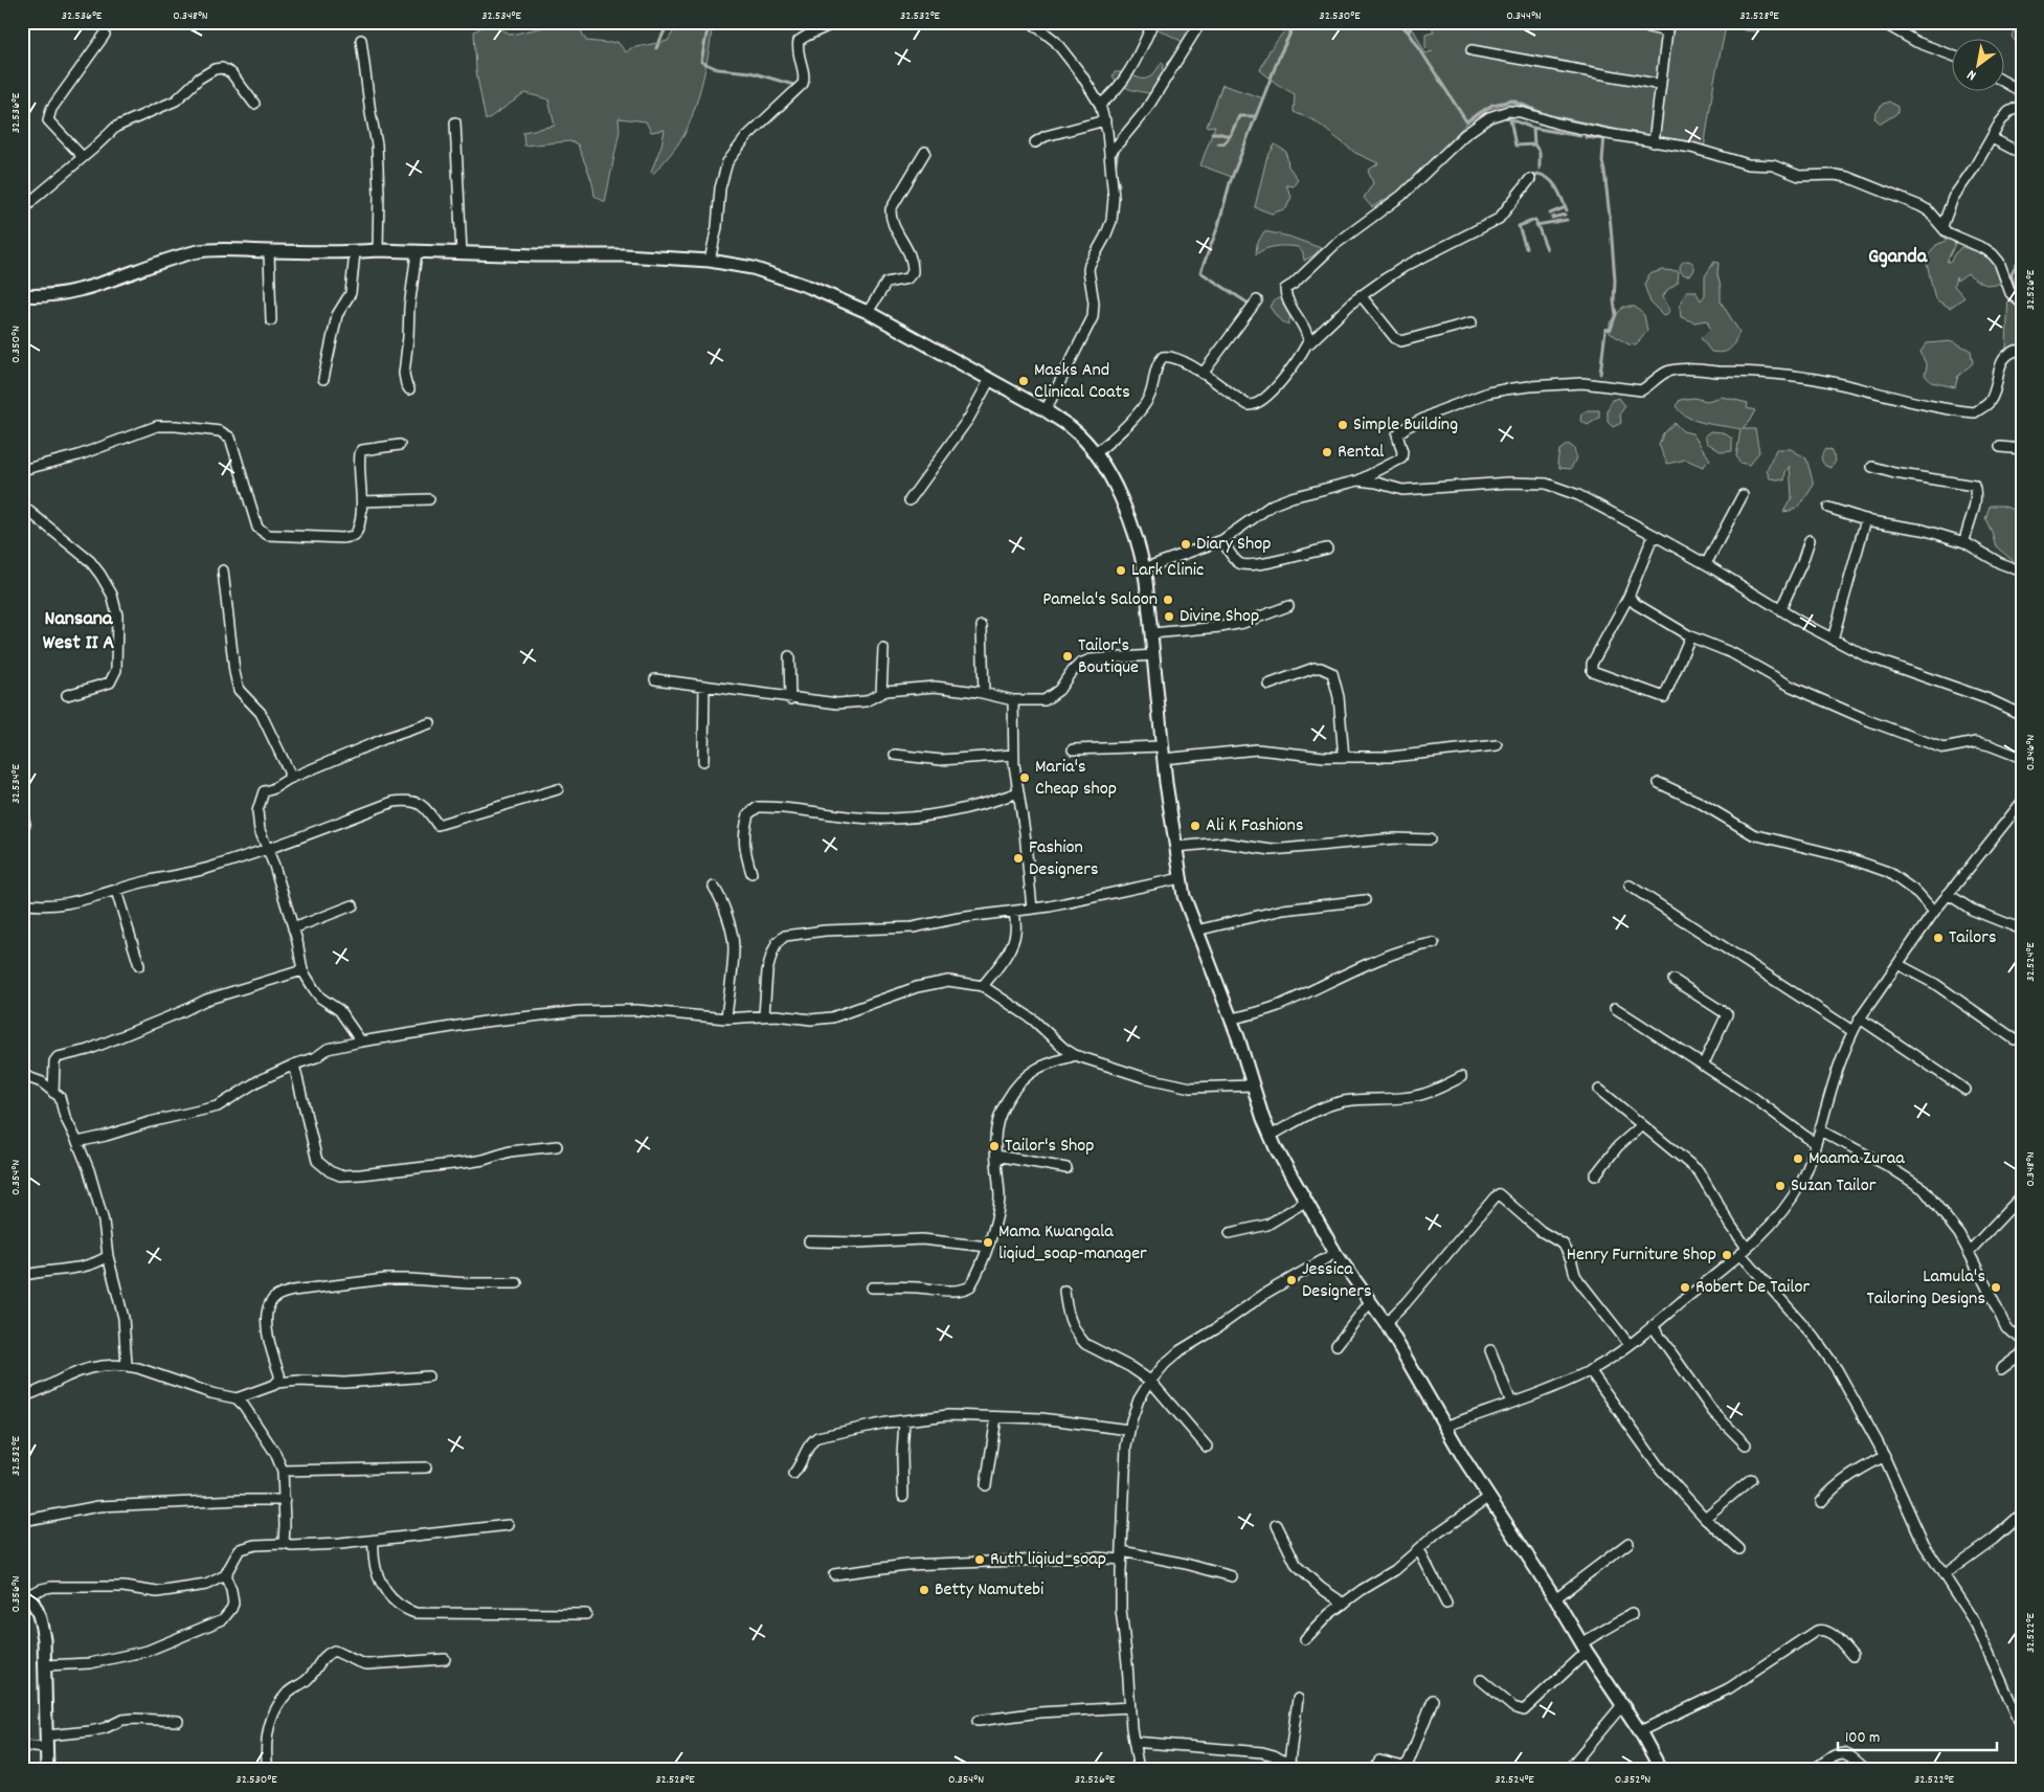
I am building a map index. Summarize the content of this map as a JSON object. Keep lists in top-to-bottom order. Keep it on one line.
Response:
{"districts":["Gganda","Nansana West II A"],"places":["Masks And Clinical Coats","Simple Building","Rental","Diary Shop","Lark Clinic","Pamela's Saloon","Divine Shop","Tailor's Boutique","Maria's Cheap shop","Ali K Fashions","Fashion Designers","Tailors","Tailor's Shop","Maama Zuraa","Suzan Tailor","Mama Kwangala liqiud_soap-manager","Henry Furniture Shop","Jessica Designers","Robert De Tailor","Lamula's Tailoring Designs","Ruth liqiud_soap","Betty Namutebi"],"scale_bar":"100 m","north":"bottom left","coordinates":["32.536°E","0.348°N","32.534°E","32.532°E","32.530°E","0.344°N","32.528°E","32.526°E","0.350°N","0.346°N","32.524°E","0.354°N","0.356°N","32.522°E","0.352°N"]}
